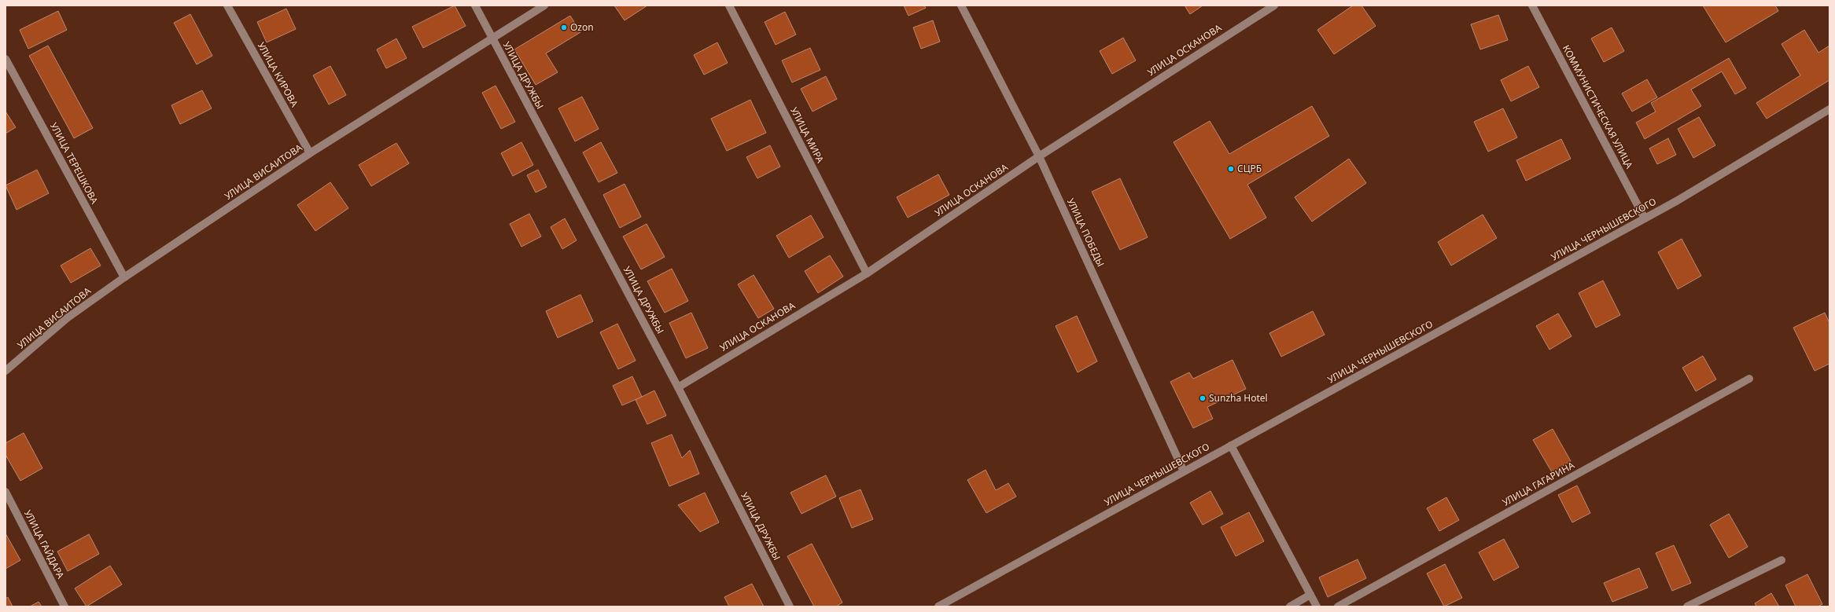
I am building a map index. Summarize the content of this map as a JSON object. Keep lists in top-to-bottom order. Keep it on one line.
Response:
{"streets":{"street":["УЛИЦА ОСКАНОВА","УЛИЦА КИРОВА","УЛИЦА ДРУЖБЫ","КОММУНИСТИЧЕСКАЯ УЛИЦА","УЛИЦА МИРА","УЛИЦА ТЕРЕШКОВА","УЛИЦА ВИСАИТОВА","УЛИЦА ЧЕРНЫШЕВСКОГО","УЛИЦА ПОБЕДЫ","УЛИЦА ГАГАРИНА","УЛИЦА ГАЙДАРА"]},"crossings":[["УЛИЦА ОСКАНОВА","УЛИЦА ДРУЖБЫ"],["УЛИЦА ОСКАНОВА","УЛИЦА МИРА"],["УЛИЦА ОСКАНОВА","УЛИЦА ПОБЕДЫ"],["УЛИЦА КИРОВА","УЛИЦА ВИСАИТОВА"],["УЛИЦА ДРУЖБЫ","УЛИЦА ВИСАИТОВА"],["КОММУНИСТИЧЕСКАЯ УЛИЦА","УЛИЦА ЧЕРНЫШЕВСКОГО"],["УЛИЦА ТЕРЕШКОВА","УЛИЦА ВИСАИТОВА"],["УЛИЦА ЧЕРНЫШЕВСКОГО","УЛИЦА ПОБЕДЫ"]],"places":["Ozon","СЦРБ","Sunzha Hotel"]}
